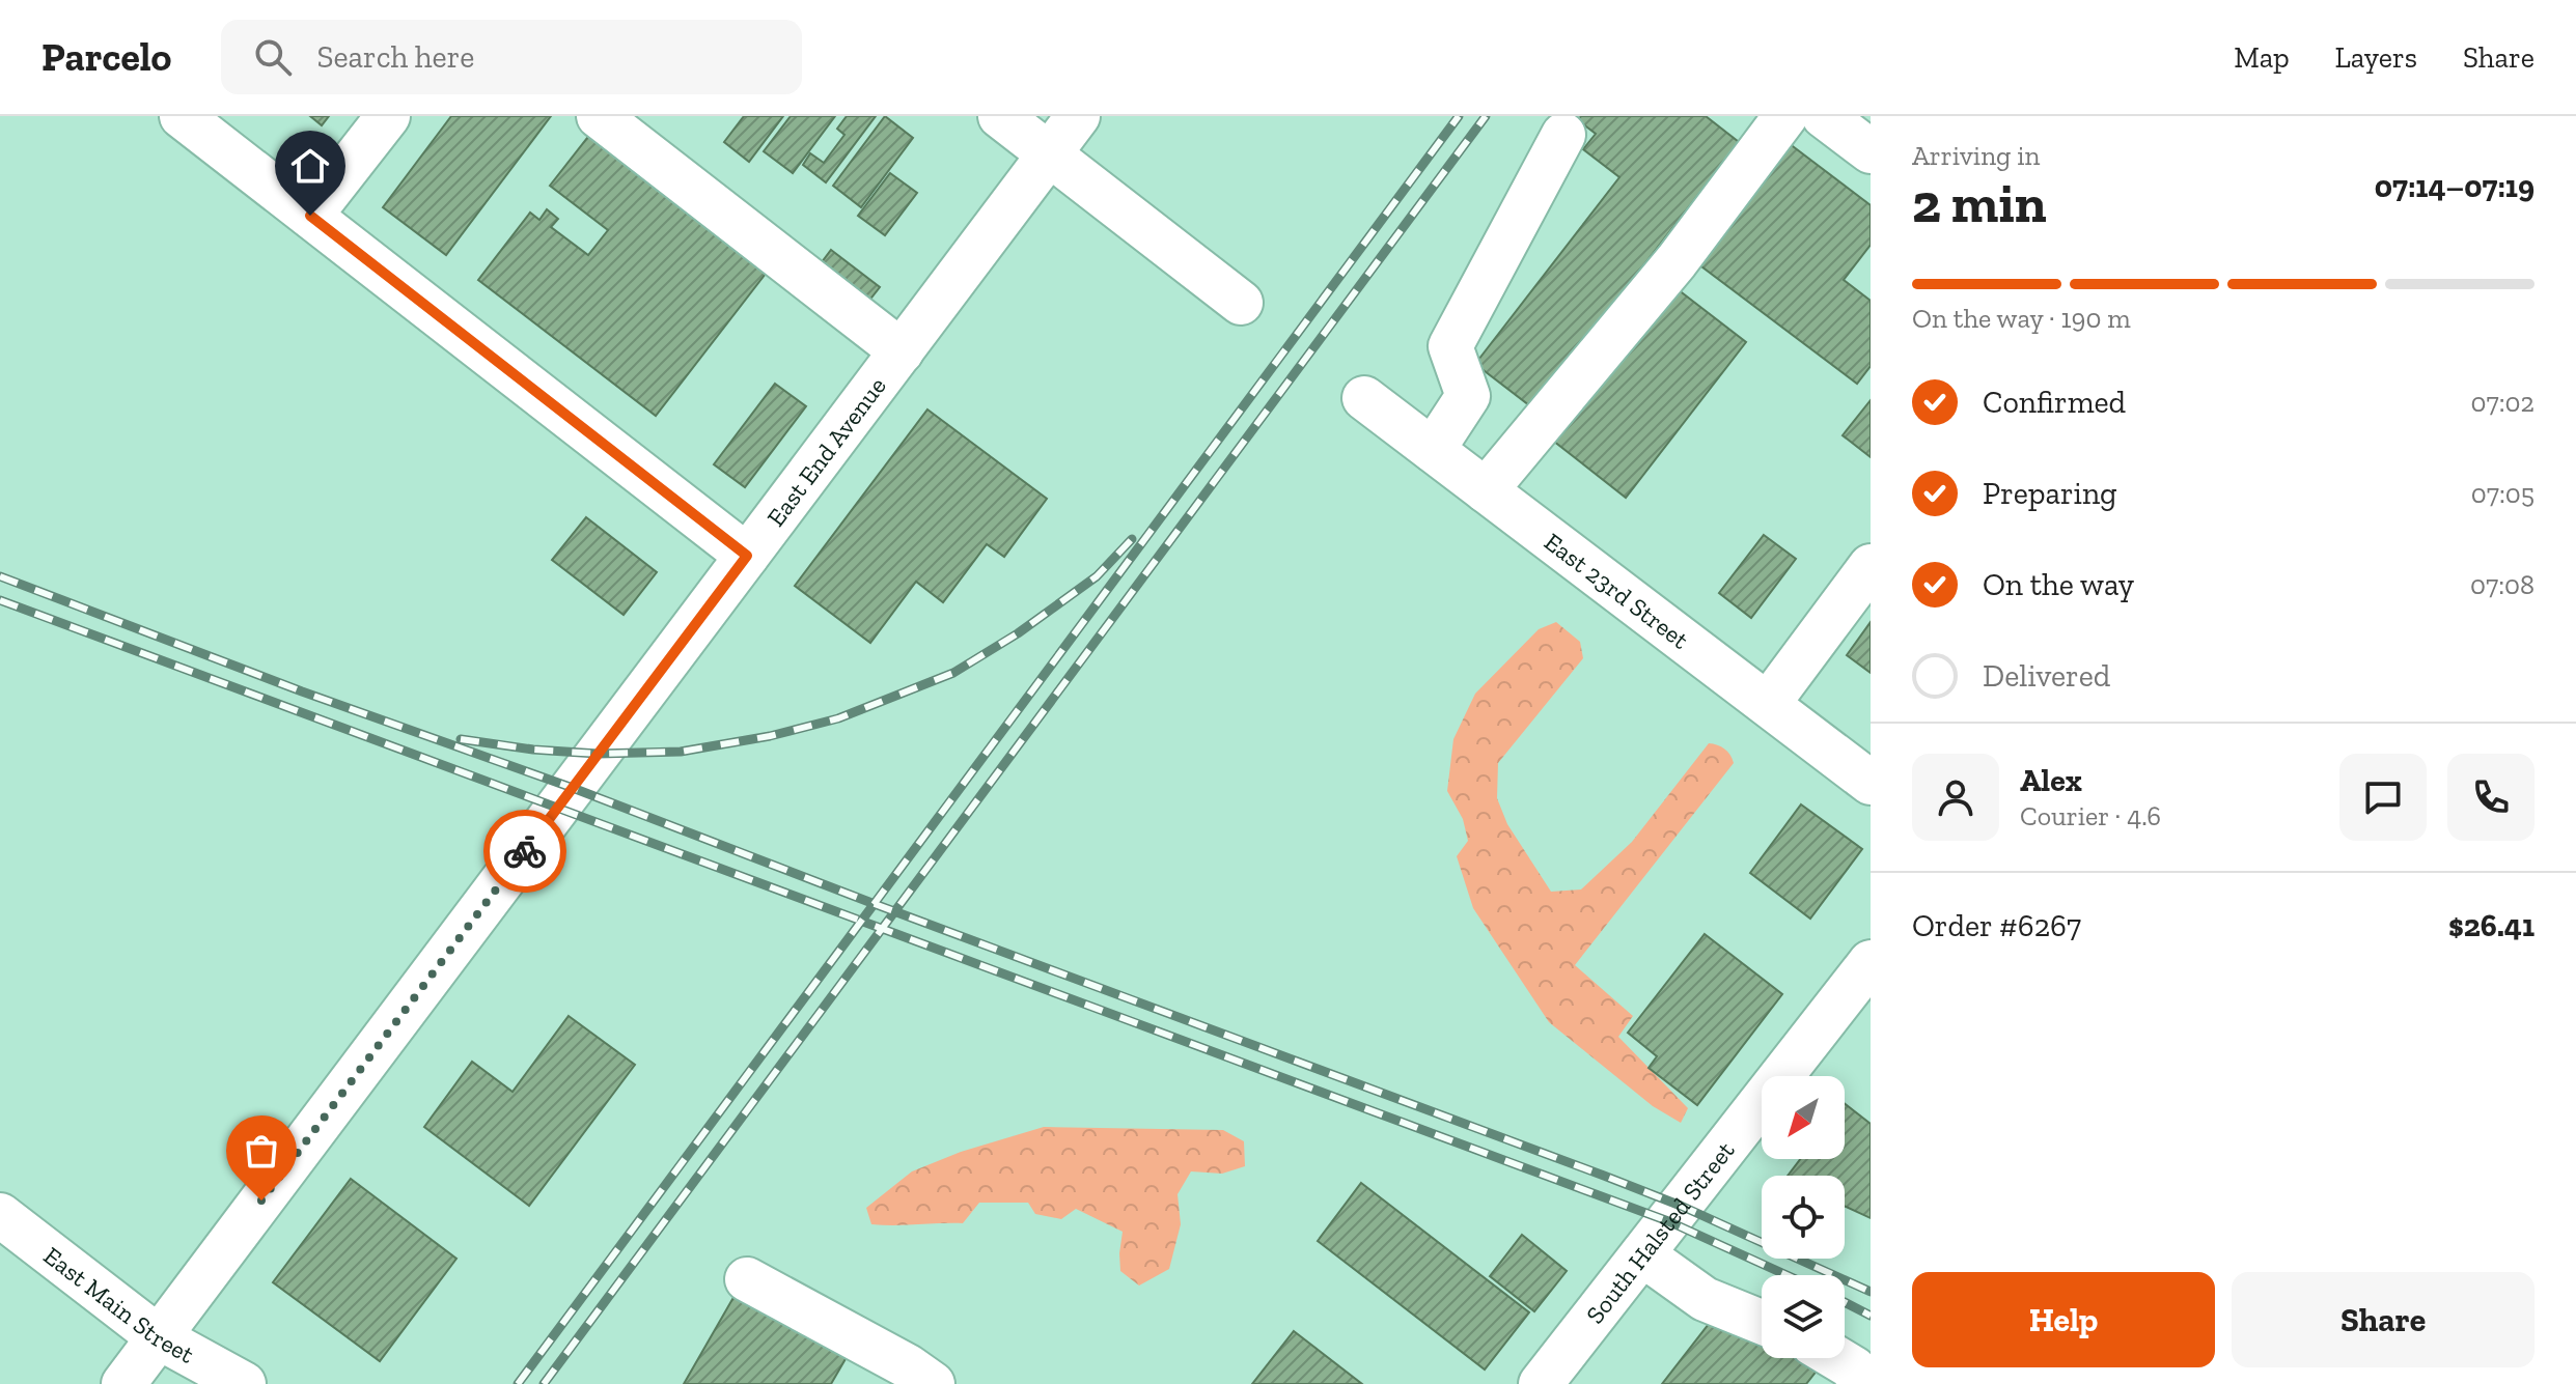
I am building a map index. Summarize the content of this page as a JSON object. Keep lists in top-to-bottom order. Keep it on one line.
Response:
{"streets":{"street":["East End Avenue","East 23rd Street","South Halsted Street","East Main Street"]},"crossings":[["East End Avenue","East Main Street"]],"north":"bottom left","page":{"header":"Parcelo","search":"Search here","nav":["Map","Layers","Share"],"heading":["2 min","Arriving in","07:14–07:19"],"panel":["Alex","Courier · 4.6","Order #6267","$26.41"],"bar":"On the way · 190 m","list":[["Confirmed","07:02"],["Preparing","07:05"],["On the way","07:08"],"Delivered"],"buttons":["Help","Share"]}}
